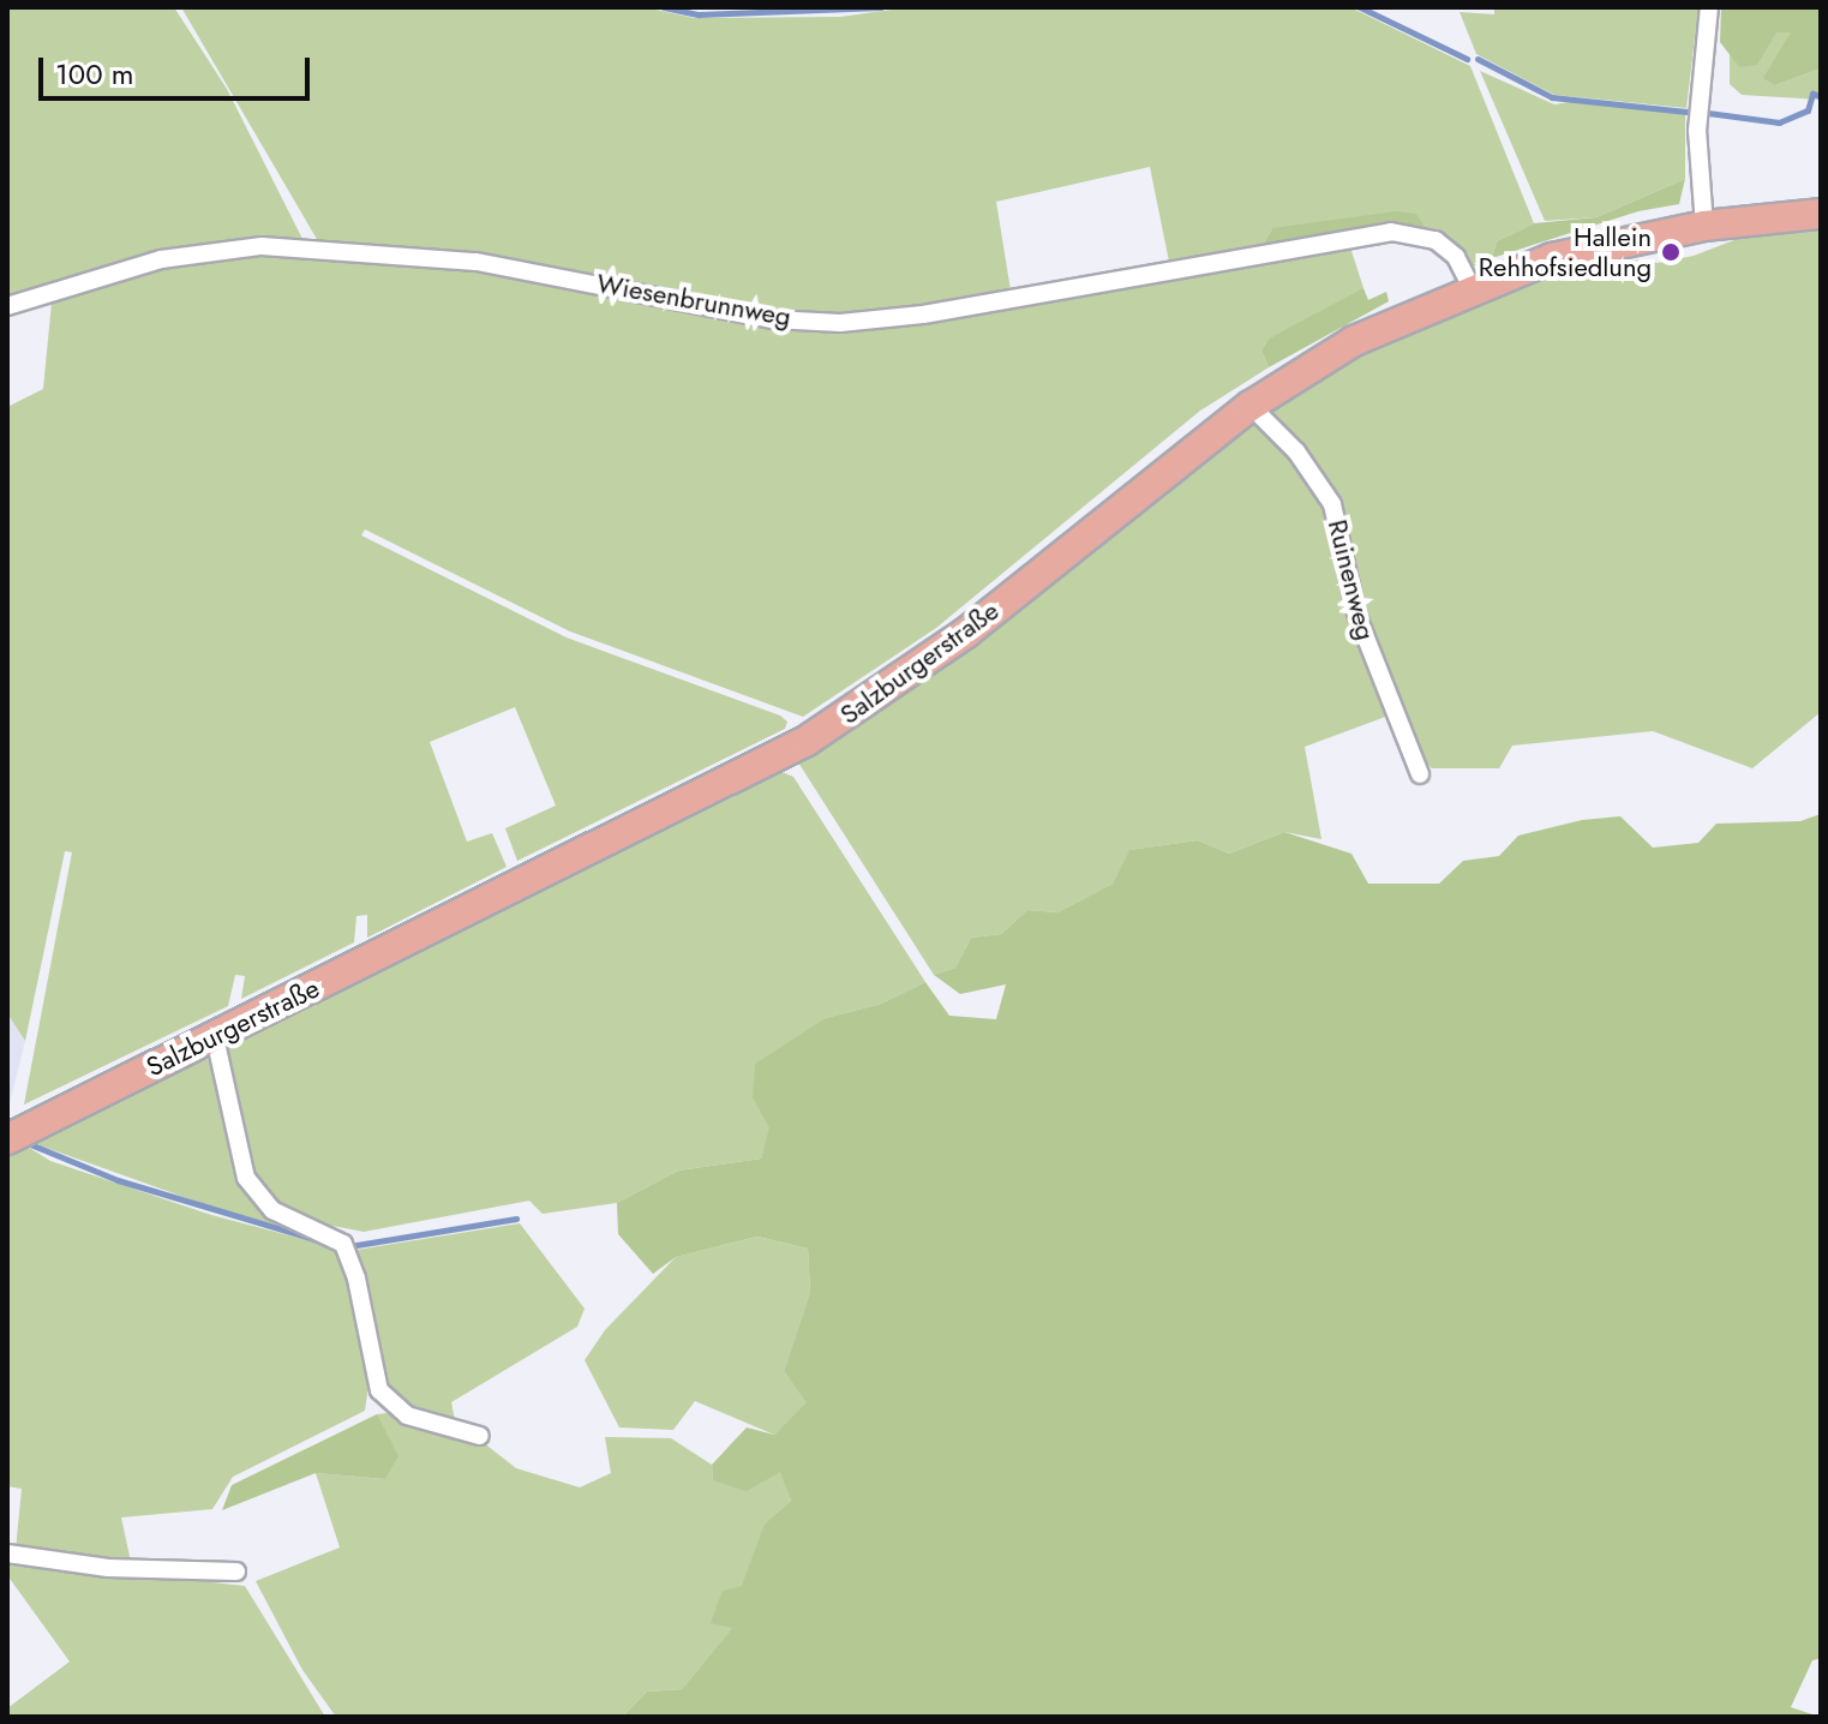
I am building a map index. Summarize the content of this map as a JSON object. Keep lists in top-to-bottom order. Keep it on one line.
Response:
{"streets":{"main road":["Salzburgerstraße"],"street":["Wiesenbrunnweg","Ruinenweg"]},"crossings":[["Wiesenbrunnweg","Salzburgerstraße"],["Ruinenweg","Salzburgerstraße"]],"places":["Hallein Rehhofsiedlung"],"scale_bar":"100 m"}
